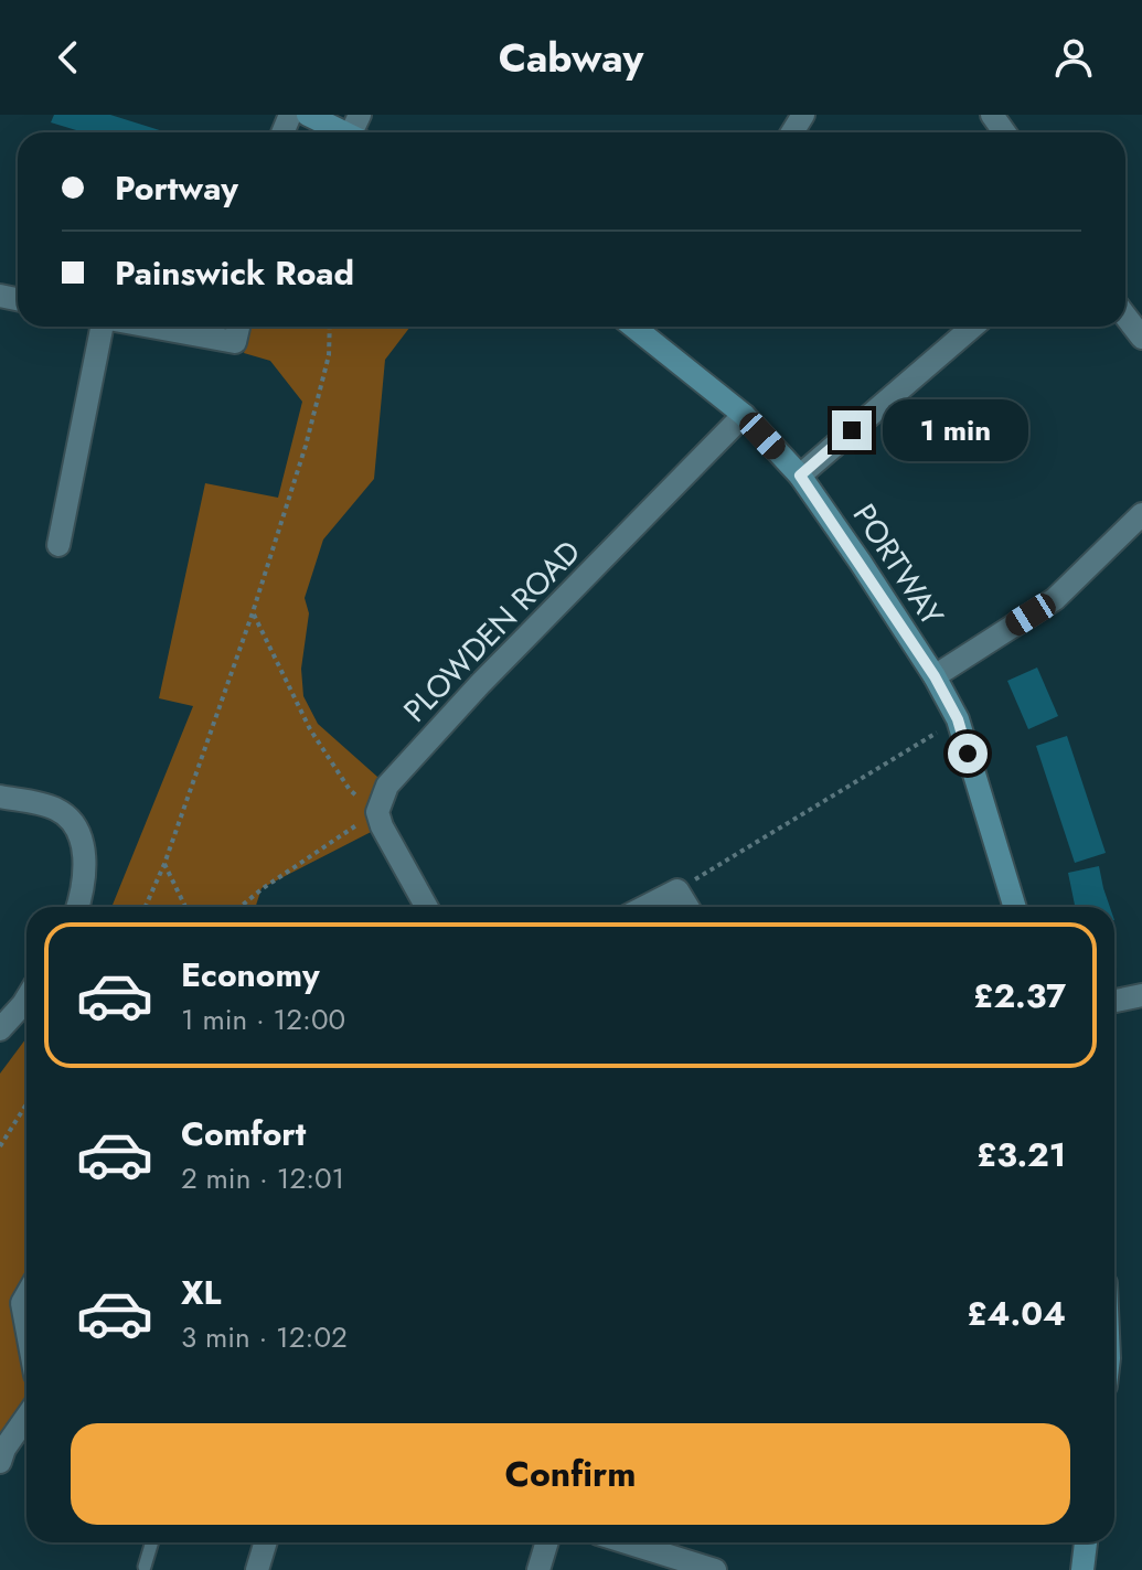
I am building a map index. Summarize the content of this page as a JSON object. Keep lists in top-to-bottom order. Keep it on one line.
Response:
{"streets":{"street":["PORTWAY","PLOWDEN ROAD"]},"crossings":[["PORTWAY","PLOWDEN ROAD"]],"page":{"header":"Cabway","banner":["Portway","Painswick Road"],"bubble":"1 min","list":[{"name":"Economy","note":"1 min · 12:00","value":"£2.37"},{"name":"Comfort","note":"2 min · 12:01","value":"£3.21"},{"name":"XL","note":"3 min · 12:02","value":"£4.04"}],"buttons":"Confirm"}}
